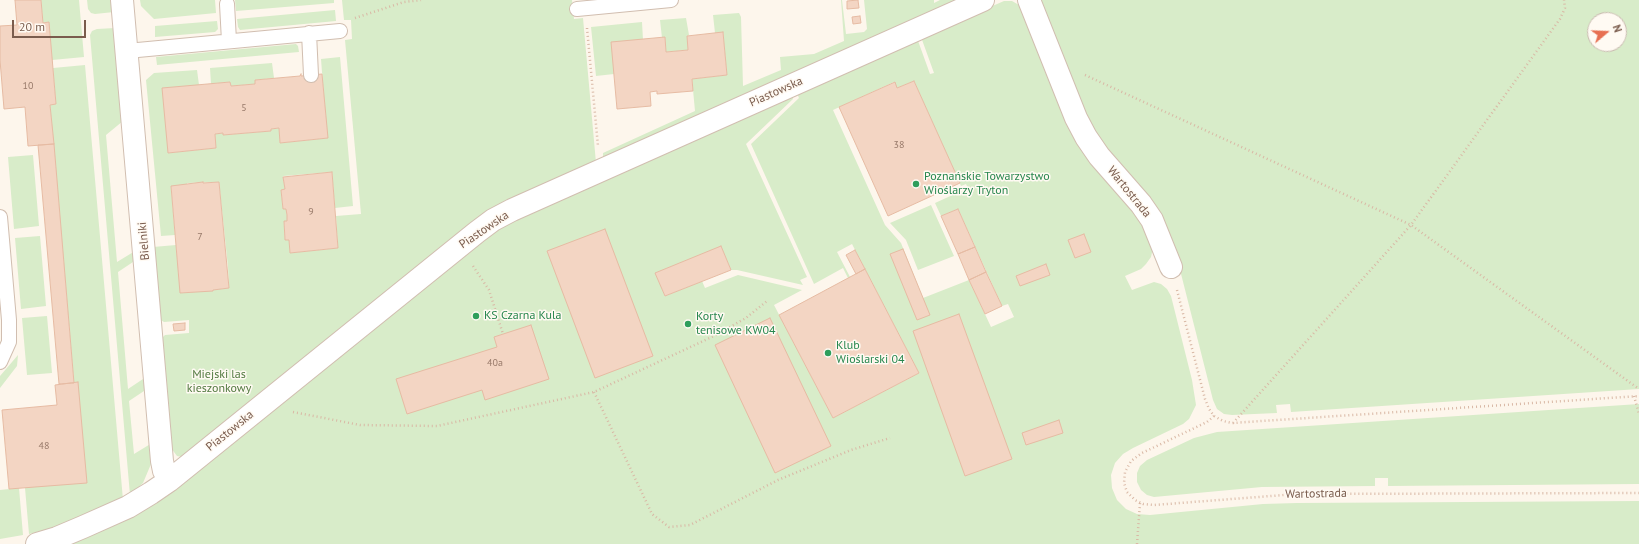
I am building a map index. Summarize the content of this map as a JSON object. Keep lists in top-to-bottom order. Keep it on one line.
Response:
{"streets":{"street":["Piastowska","Wartostrada","Bielniki"]},"crossings":[["Piastowska","Bielniki"]],"parks":["Miejski las kieszonkowy"],"places":["Poznańskie Towarzystwo Wioślarzy Tryton","KS Czarna Kula","Korty tenisowe KW04","Klub Wioślarski 04"],"house_numbers":["10","5","38","9","7","40a","48"],"scale_bar":"20 m","north":"right"}
